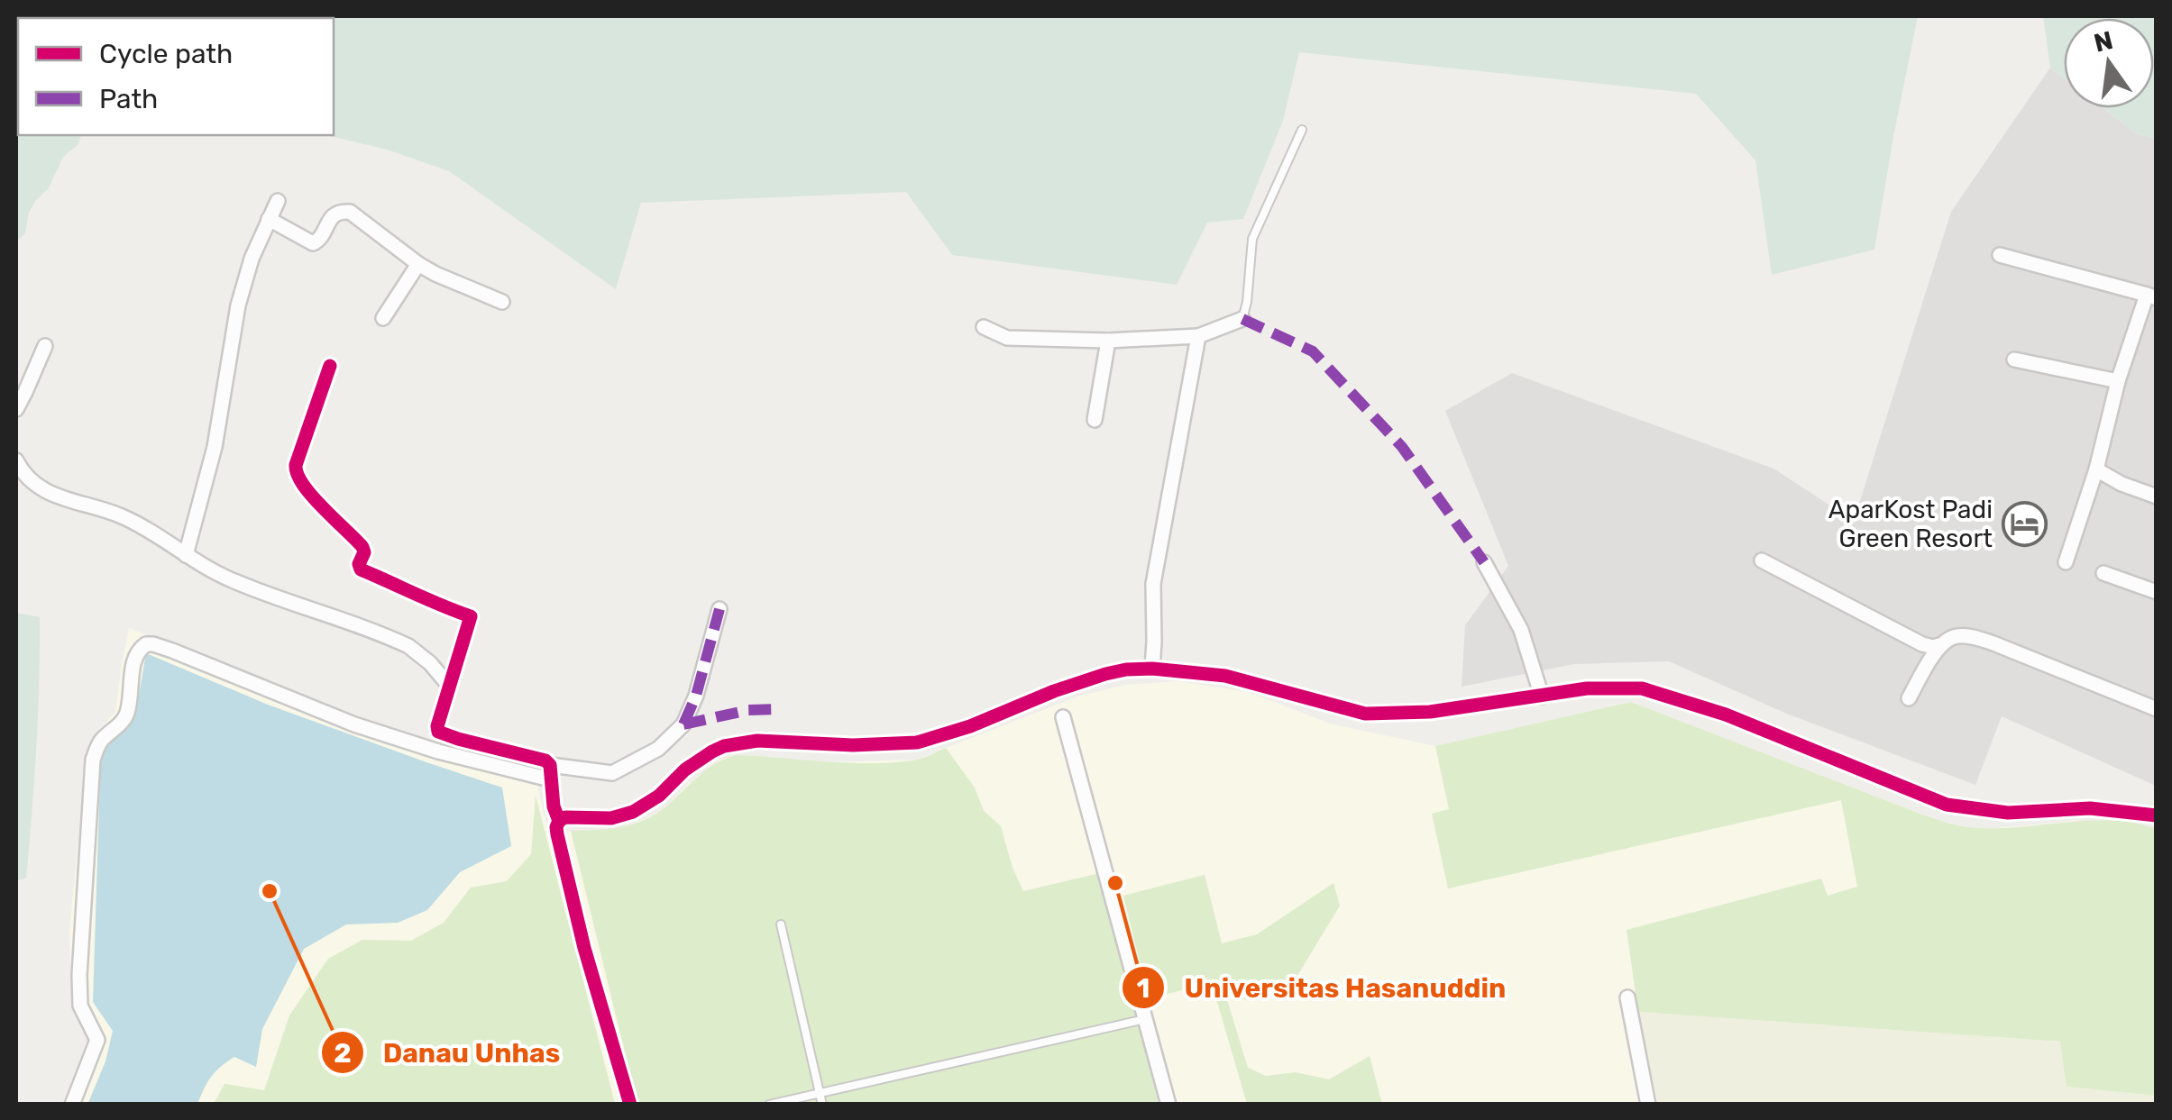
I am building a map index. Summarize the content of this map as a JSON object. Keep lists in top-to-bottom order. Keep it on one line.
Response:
{"places":{"hotel":["AparKost Padi Green Resort"],"other":["Universitas Hasanuddin","Danau Unhas"]},"legend":["Cycle path","Path"],"north":"top"}
